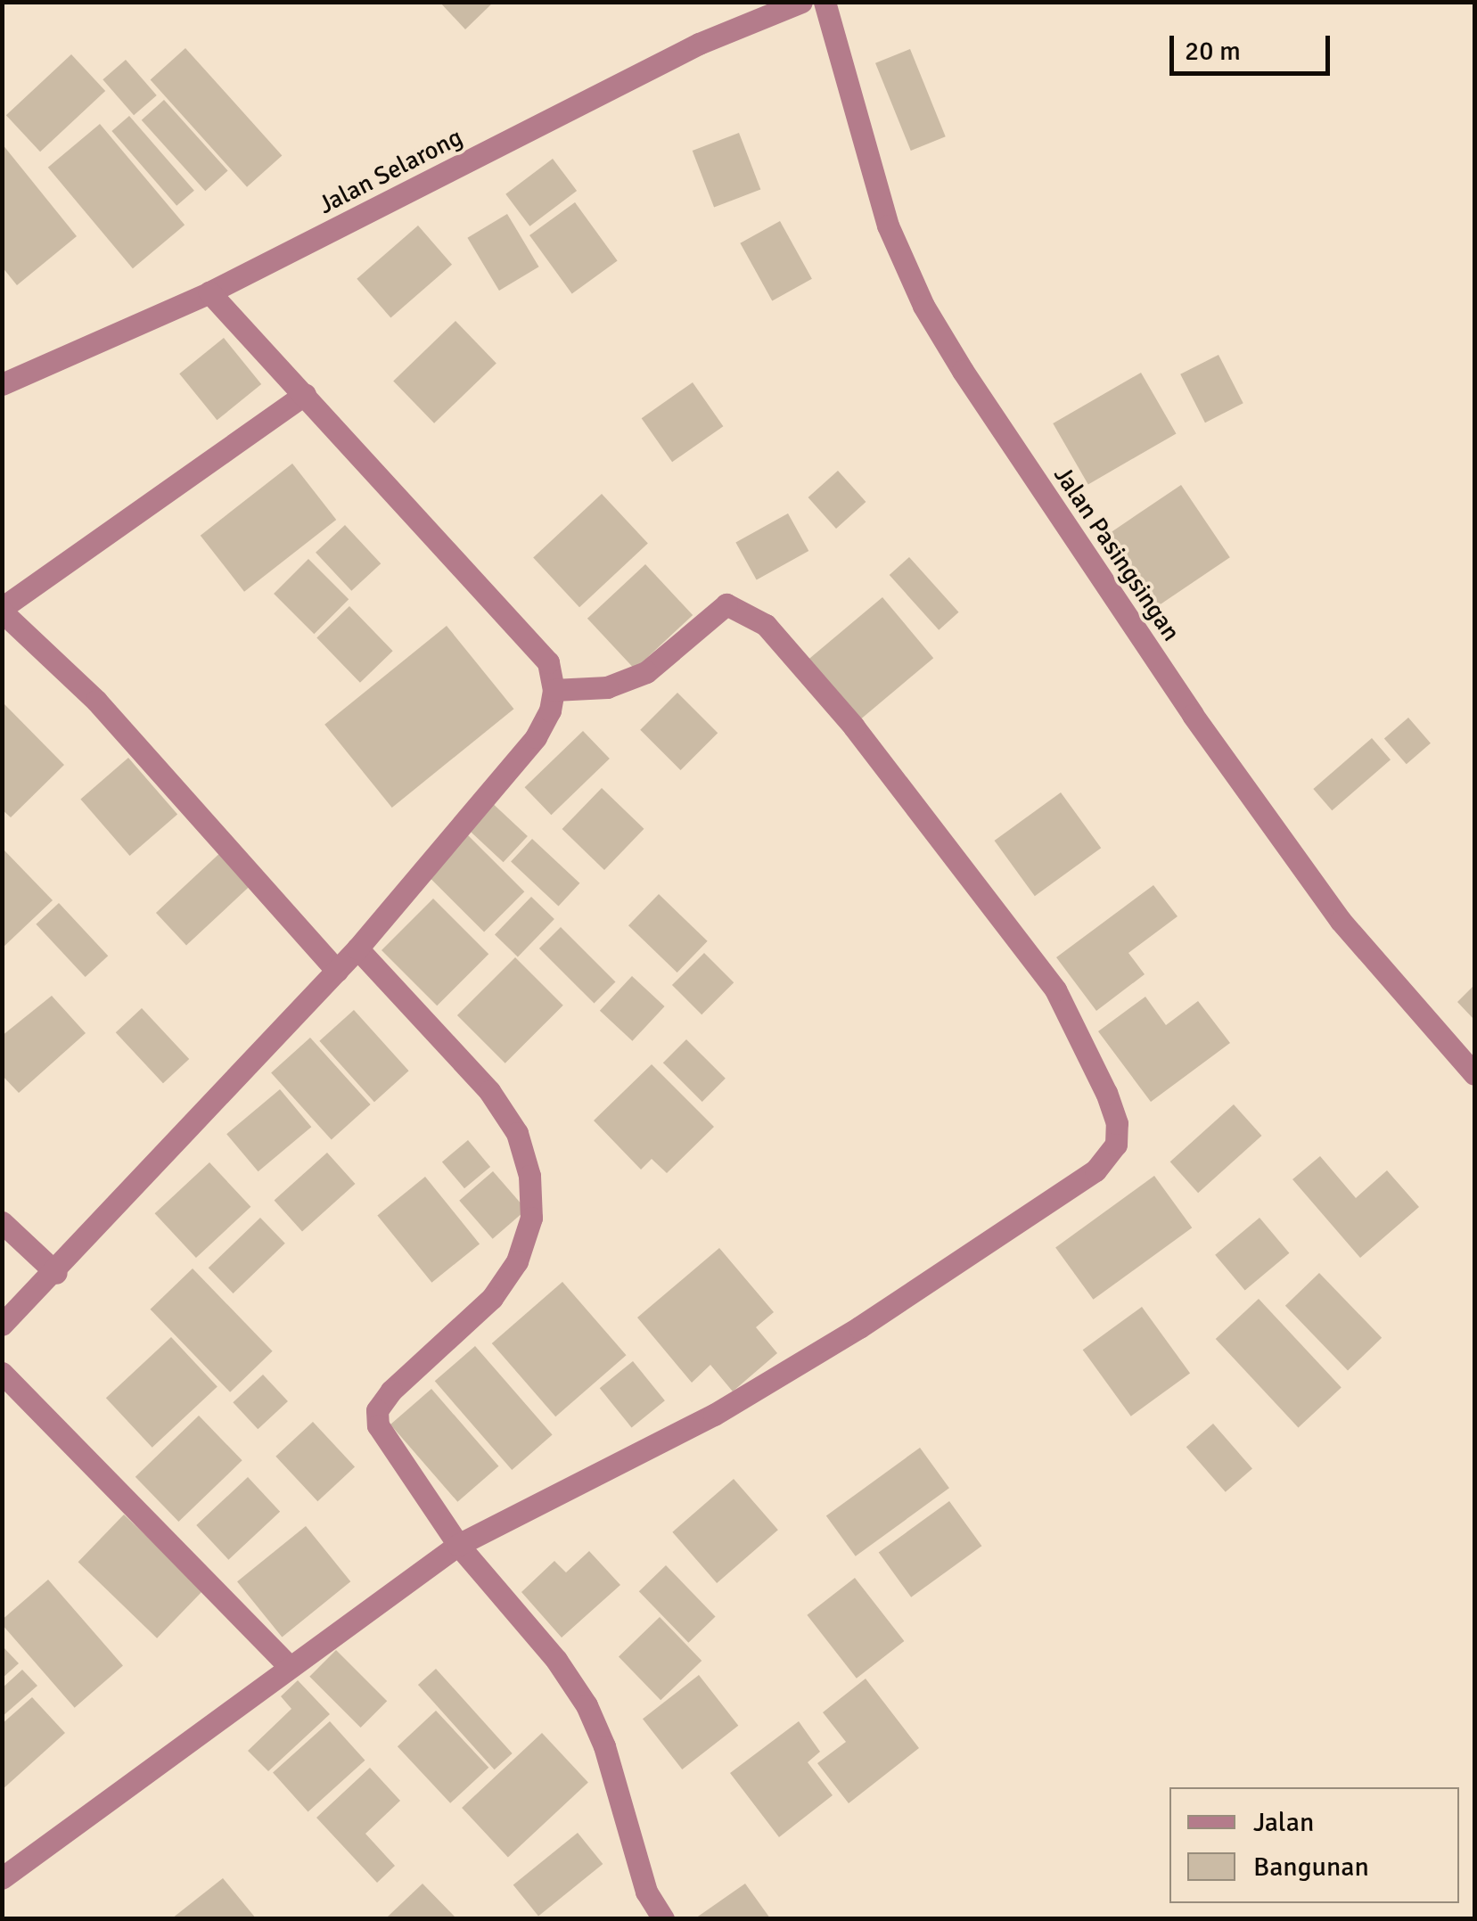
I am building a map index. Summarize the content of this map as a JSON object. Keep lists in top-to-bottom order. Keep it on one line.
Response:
{"streets":{"street":["Jalan Selarong","Jalan Pasingsingan"]},"legend":["Jalan","Bangunan"],"scale_bar":"20 m"}
